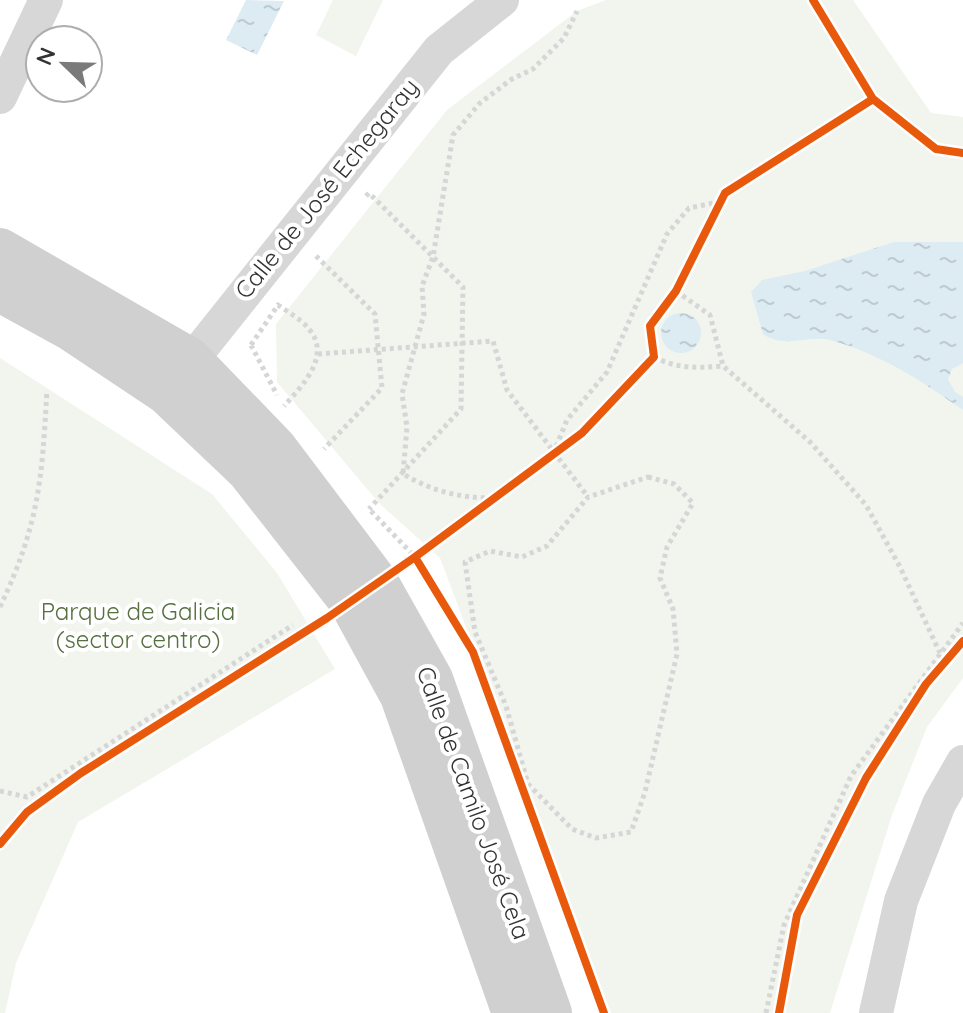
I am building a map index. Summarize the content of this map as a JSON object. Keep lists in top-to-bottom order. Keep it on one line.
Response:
{"streets":{"street":["Calle de José Echegaray","Calle de Camilo José Cela"]},"crossings":[["Calle de José Echegaray","Calle de Camilo José Cela"]],"parks":["Parque de Galicia (sector centro)"],"north":"top left"}
